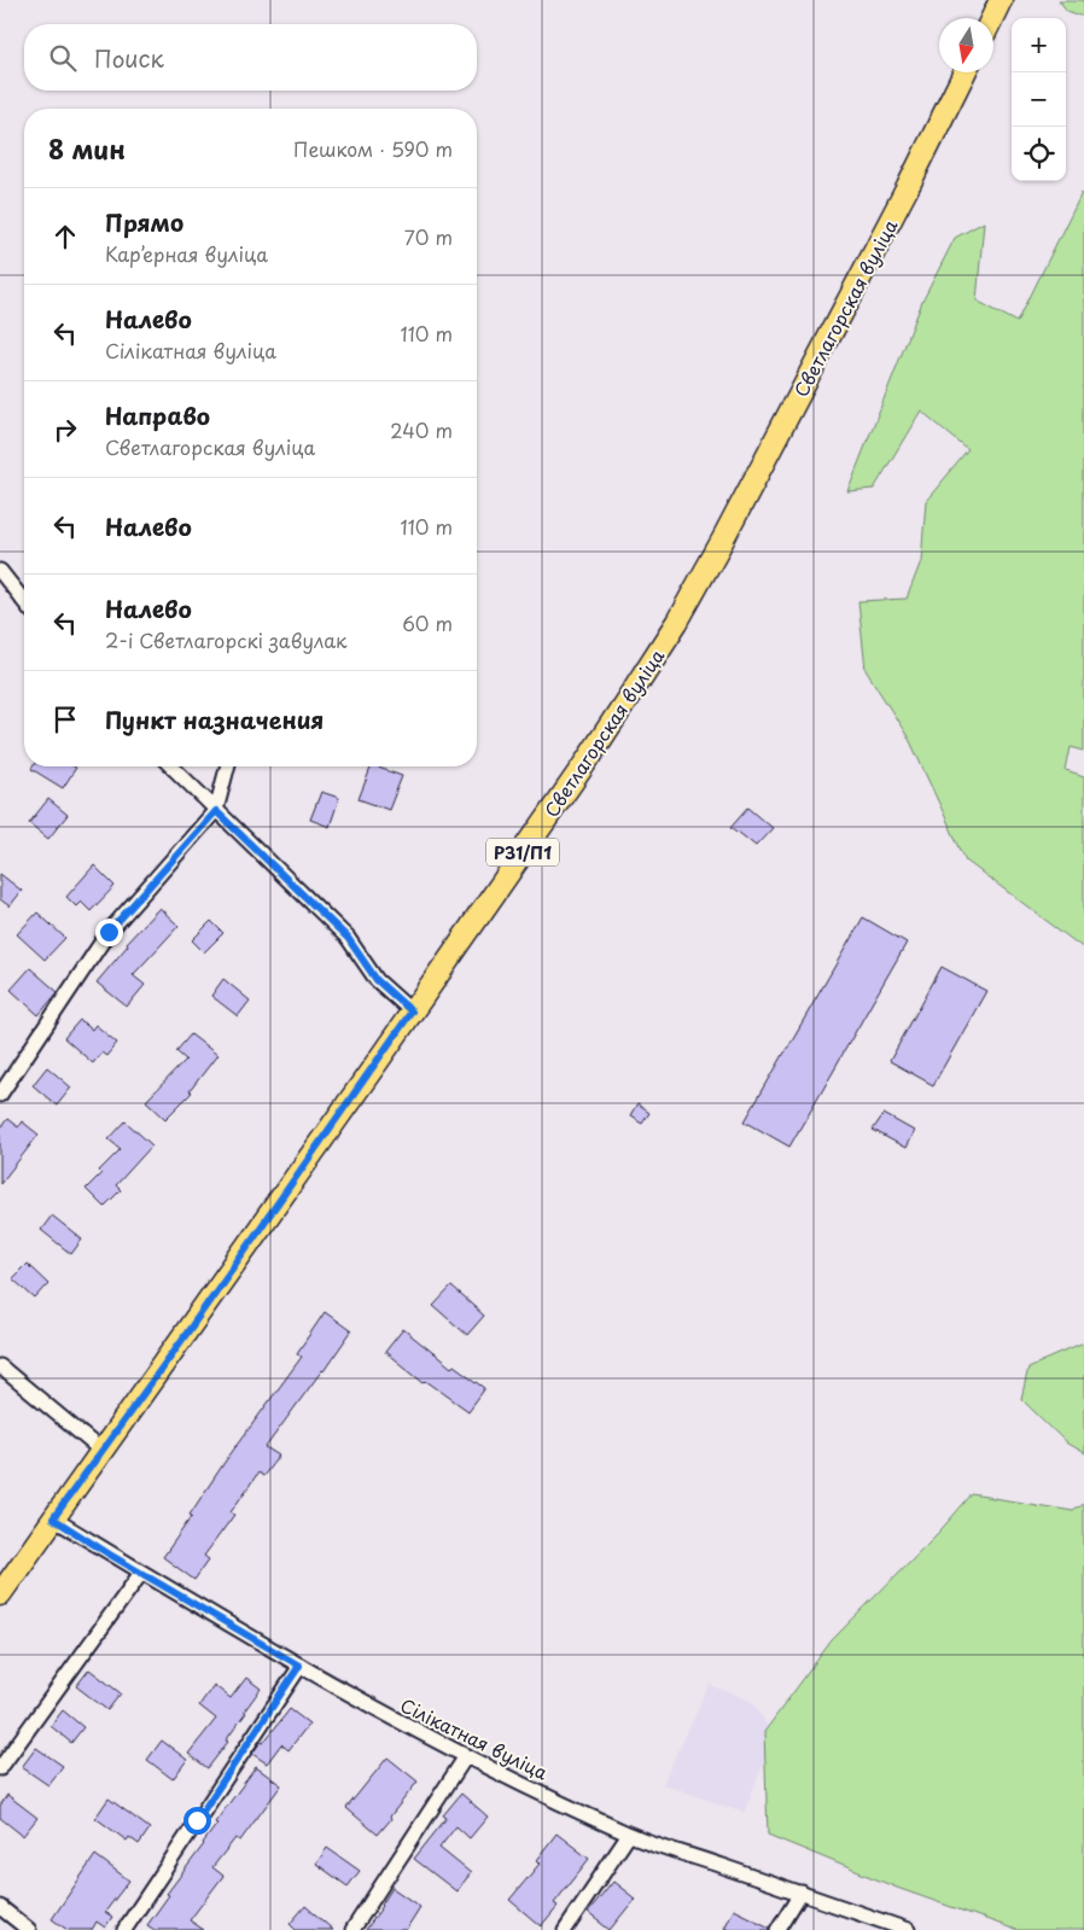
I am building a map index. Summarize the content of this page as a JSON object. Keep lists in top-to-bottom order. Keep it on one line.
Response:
{"streets":{"main road":["Светлагорская вуліца","Р31/П1"],"street":["Сілікатная вуліца"]},"crossings":[["Светлагорская вуліца","Сілікатная вуліца"]],"north":"bottom","page":{"map_buttons":["+","−"],"search":"Поиск","heading":["8 мин","Пешком · 590 m"],"list":[["Прямо","Карʼерная вуліца","70 m"],["Налево","Сілікатная вуліца","110 m"],["Направо","Светлагорская вуліца","240 m"],["Налево","110 m"],["Налево","2-і Светлагорскі завулак","60 m"],"Пункт назначения"]}}
